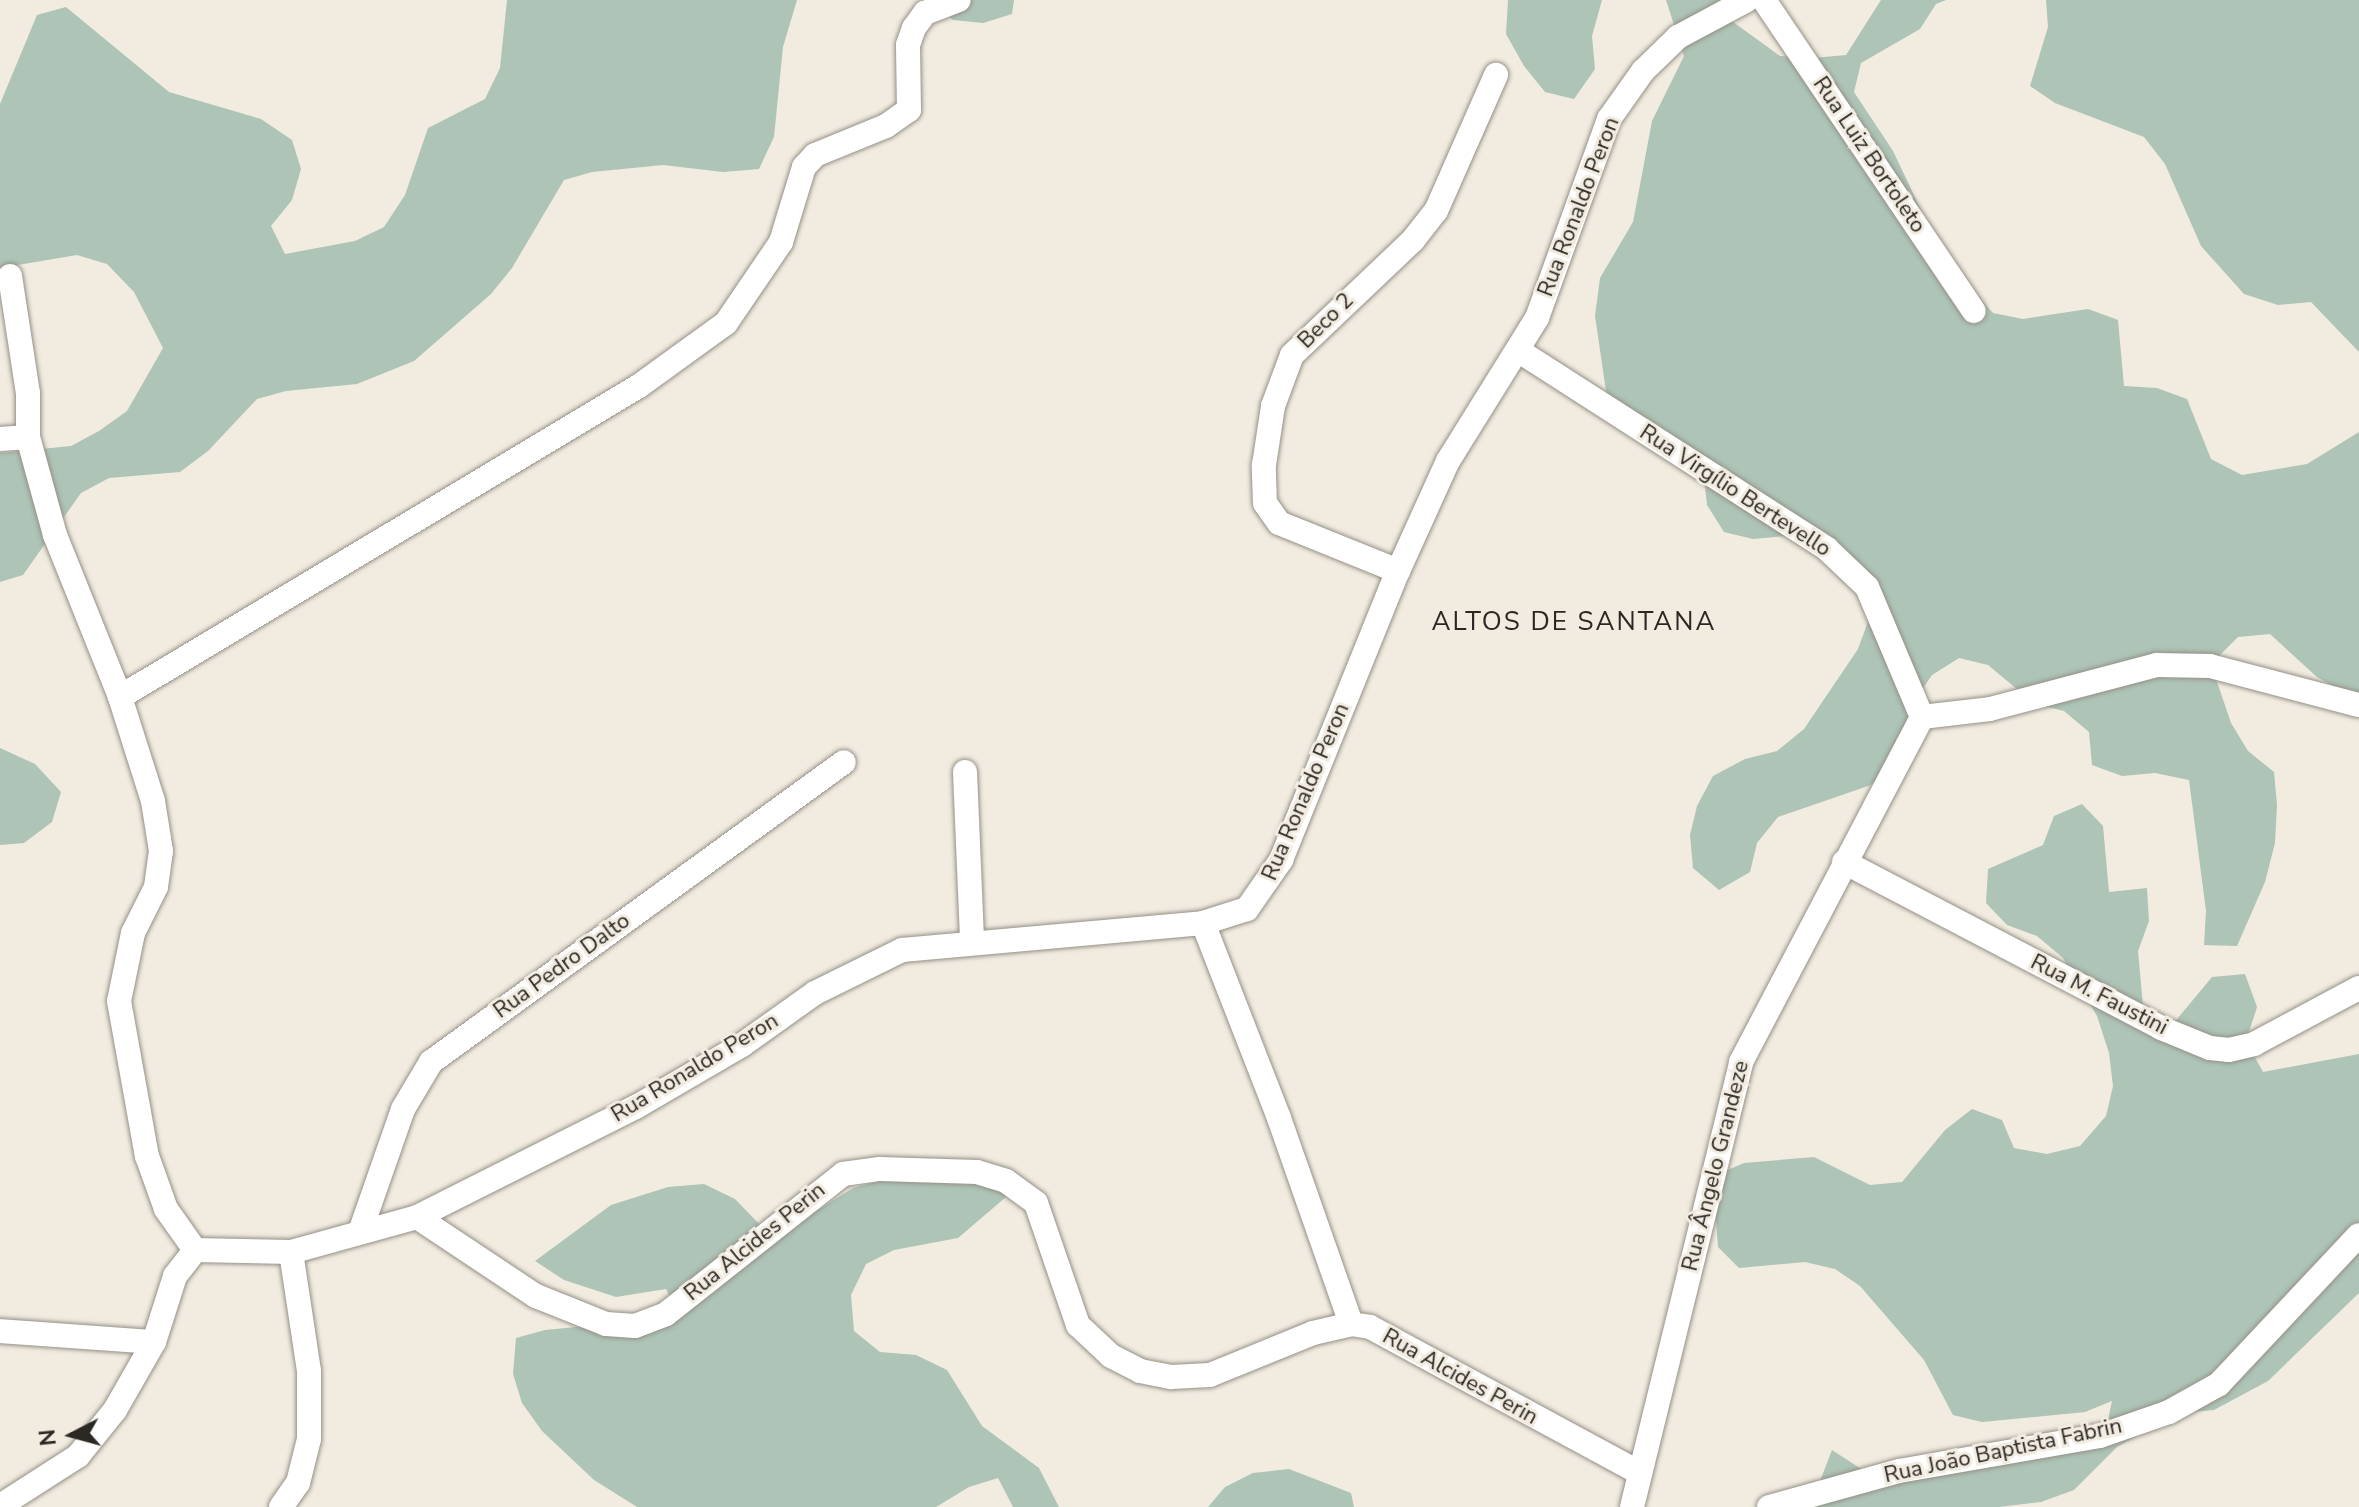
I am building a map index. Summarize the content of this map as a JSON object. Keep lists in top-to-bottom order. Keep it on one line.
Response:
{"streets":{"street":["Rua Luiz Bortoleto","Rua Ronaldo Peron","Beco 2","Rua Virgílio Bertevello","Rua Pedro Dalto","Rua M. Faustini","Rua Ângelo Grandeze","Rua Alcides Perin","Rua João Baptista Fabrin"]},"crossings":[["Rua Ronaldo Peron","Beco 2"],["Rua Ronaldo Peron","Rua Virgílio Bertevello"],["Rua Ronaldo Peron","Rua Pedro Dalto"],["Rua Ronaldo Peron","Rua Alcides Perin"],["Rua Virgílio Bertevello","Rua Ângelo Grandeze"],["Rua M. Faustini","Rua Ângelo Grandeze"],["Rua Ângelo Grandeze","Rua Alcides Perin"]],"districts":["ALTOS DE SANTANA"],"north":"left"}
